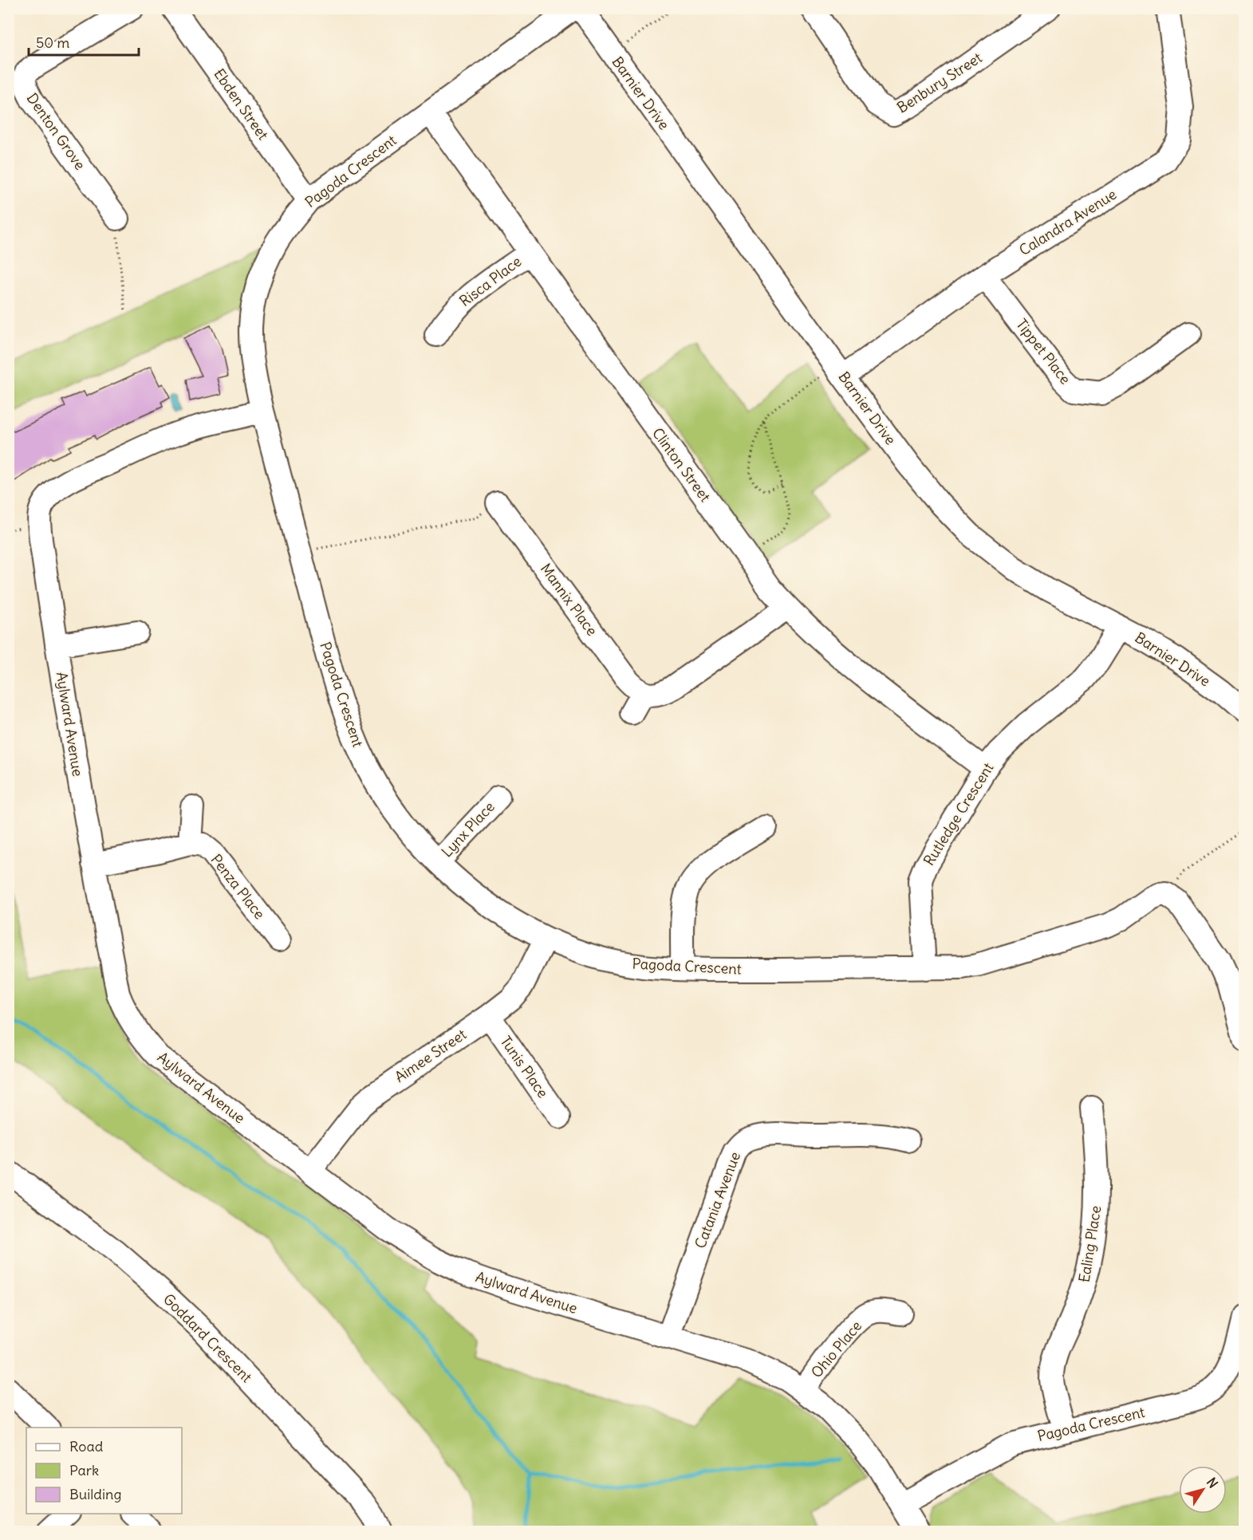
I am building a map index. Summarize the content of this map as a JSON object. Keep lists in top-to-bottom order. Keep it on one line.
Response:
{"streets":{"street":["Benbury Street","Barnier Drive","Ebden Street","Denton Grove","Pagoda Crescent","Calandra Avenue","Risca Place","Tippet Place","Clinton Street","Mannix Place","Aylward Avenue","Rutledge Crescent","Lynx Place","Penza Place","Aimee Street","Tunis Place","Catania Avenue","Ealing Place","Goddard Crescent","Ohio Place"]},"crossings":[["Barnier Drive","Calandra Avenue"],["Barnier Drive","Rutledge Crescent"],["Ebden Street","Pagoda Crescent"],["Pagoda Crescent","Clinton Street"],["Pagoda Crescent","Aylward Avenue"],["Pagoda Crescent","Rutledge Crescent"],["Pagoda Crescent","Lynx Place"],["Pagoda Crescent","Aimee Street"],["Pagoda Crescent","Ealing Place"],["Calandra Avenue","Tippet Place"],["Risca Place","Clinton Street"],["Clinton Street","Rutledge Crescent"],["Aylward Avenue","Aimee Street"],["Aylward Avenue","Catania Avenue"],["Aylward Avenue","Ohio Place"],["Aimee Street","Tunis Place"]],"legend":["Road","Park","Building"],"scale_bar":"50 m","north":"top right"}
